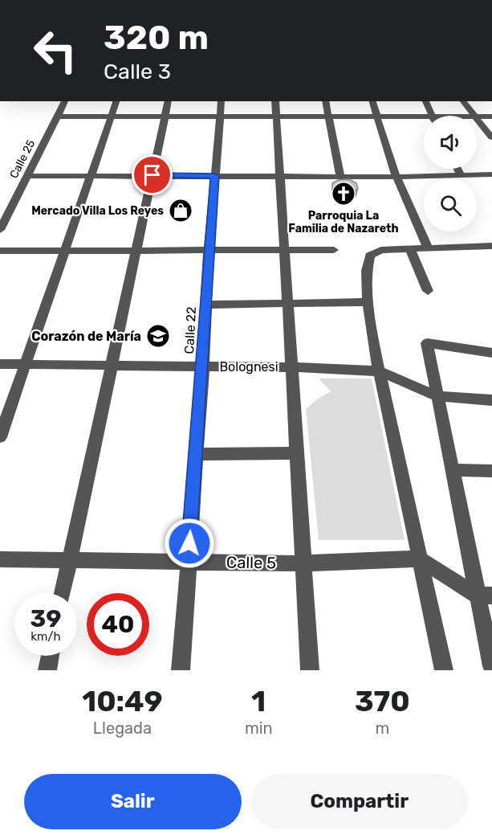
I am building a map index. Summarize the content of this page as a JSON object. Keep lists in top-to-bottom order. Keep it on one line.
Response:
{"streets":{"street":["Calle 25","Calle 22","Bolognesi","Calle 5"]},"crossings":[["Calle 22","Bolognesi"],["Calle 22","Calle 5"]],"places":{"church":["Parroquia La Familia de Nazareth"],"shop":["Mercado Villa Los Reyes"],"school or university":["Corazón de María"]},"page":{"turn":["320 m","Calle 3"],"speed":"39 km/h","limit":"40","eta":["10:49","Llegada","1","min","370","m"],"buttons":["Salir","Compartir"]}}
